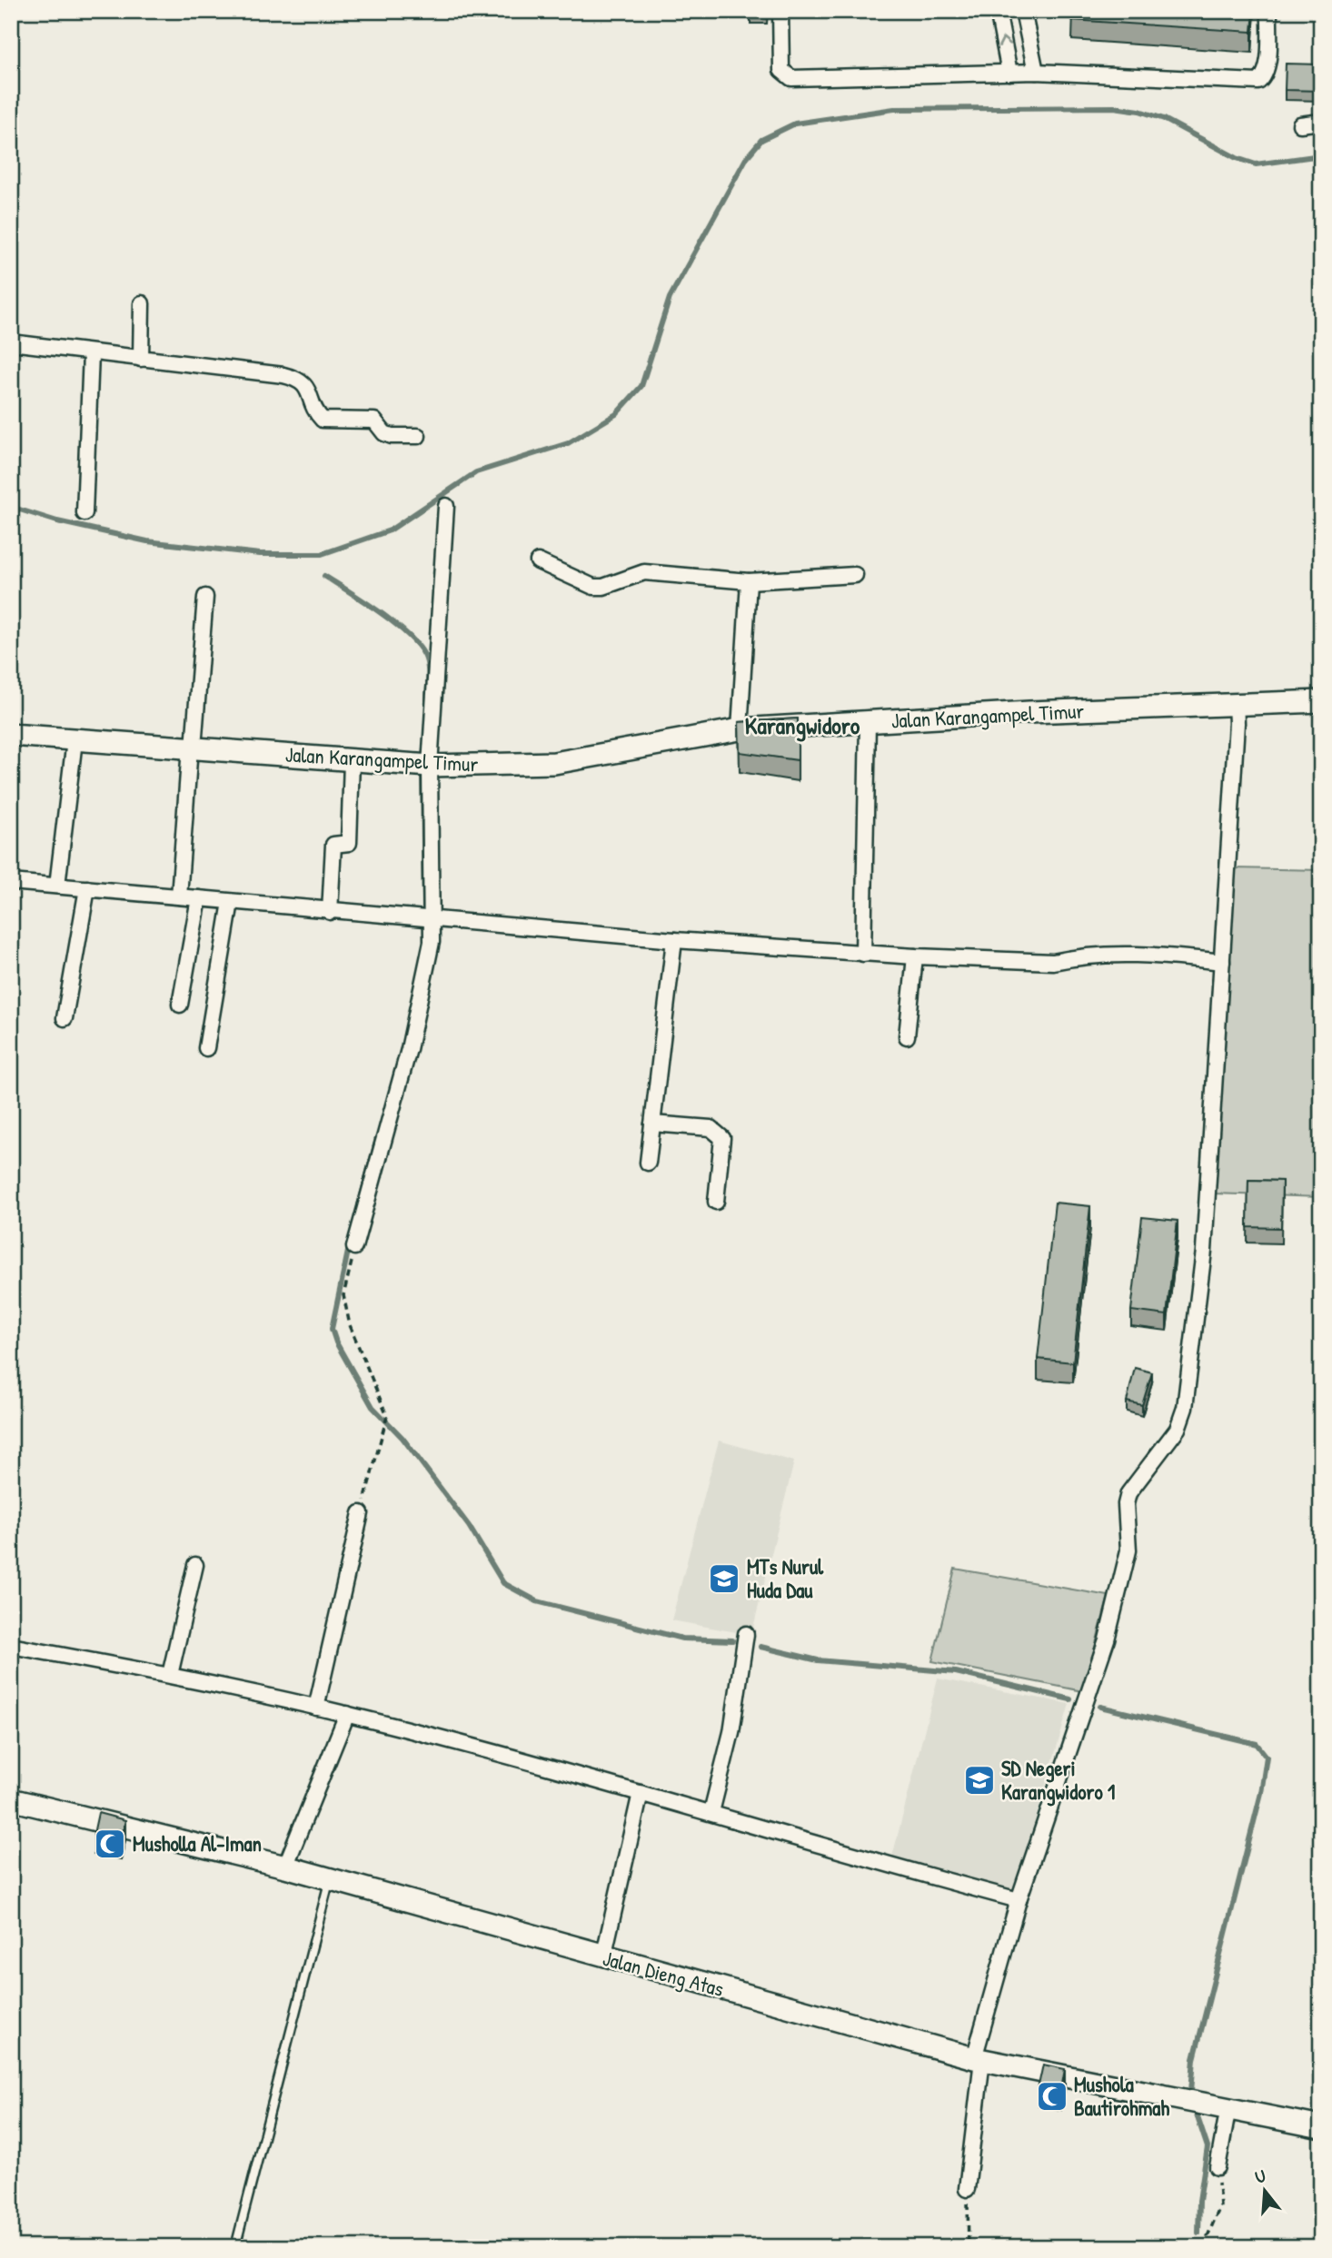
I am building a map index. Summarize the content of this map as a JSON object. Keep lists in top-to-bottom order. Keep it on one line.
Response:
{"streets":{"street":["Jalan Karangampel Timur","Jalan Dieng Atas"]},"districts":["Karangwidoro"],"places":{"school or university":["MTs Nurul Huda Dau","SD Negeri Karangwidoro 1"],"mosque":["Musholla Al-Iman","Mushola Bautirohmah"]},"north":"top"}
